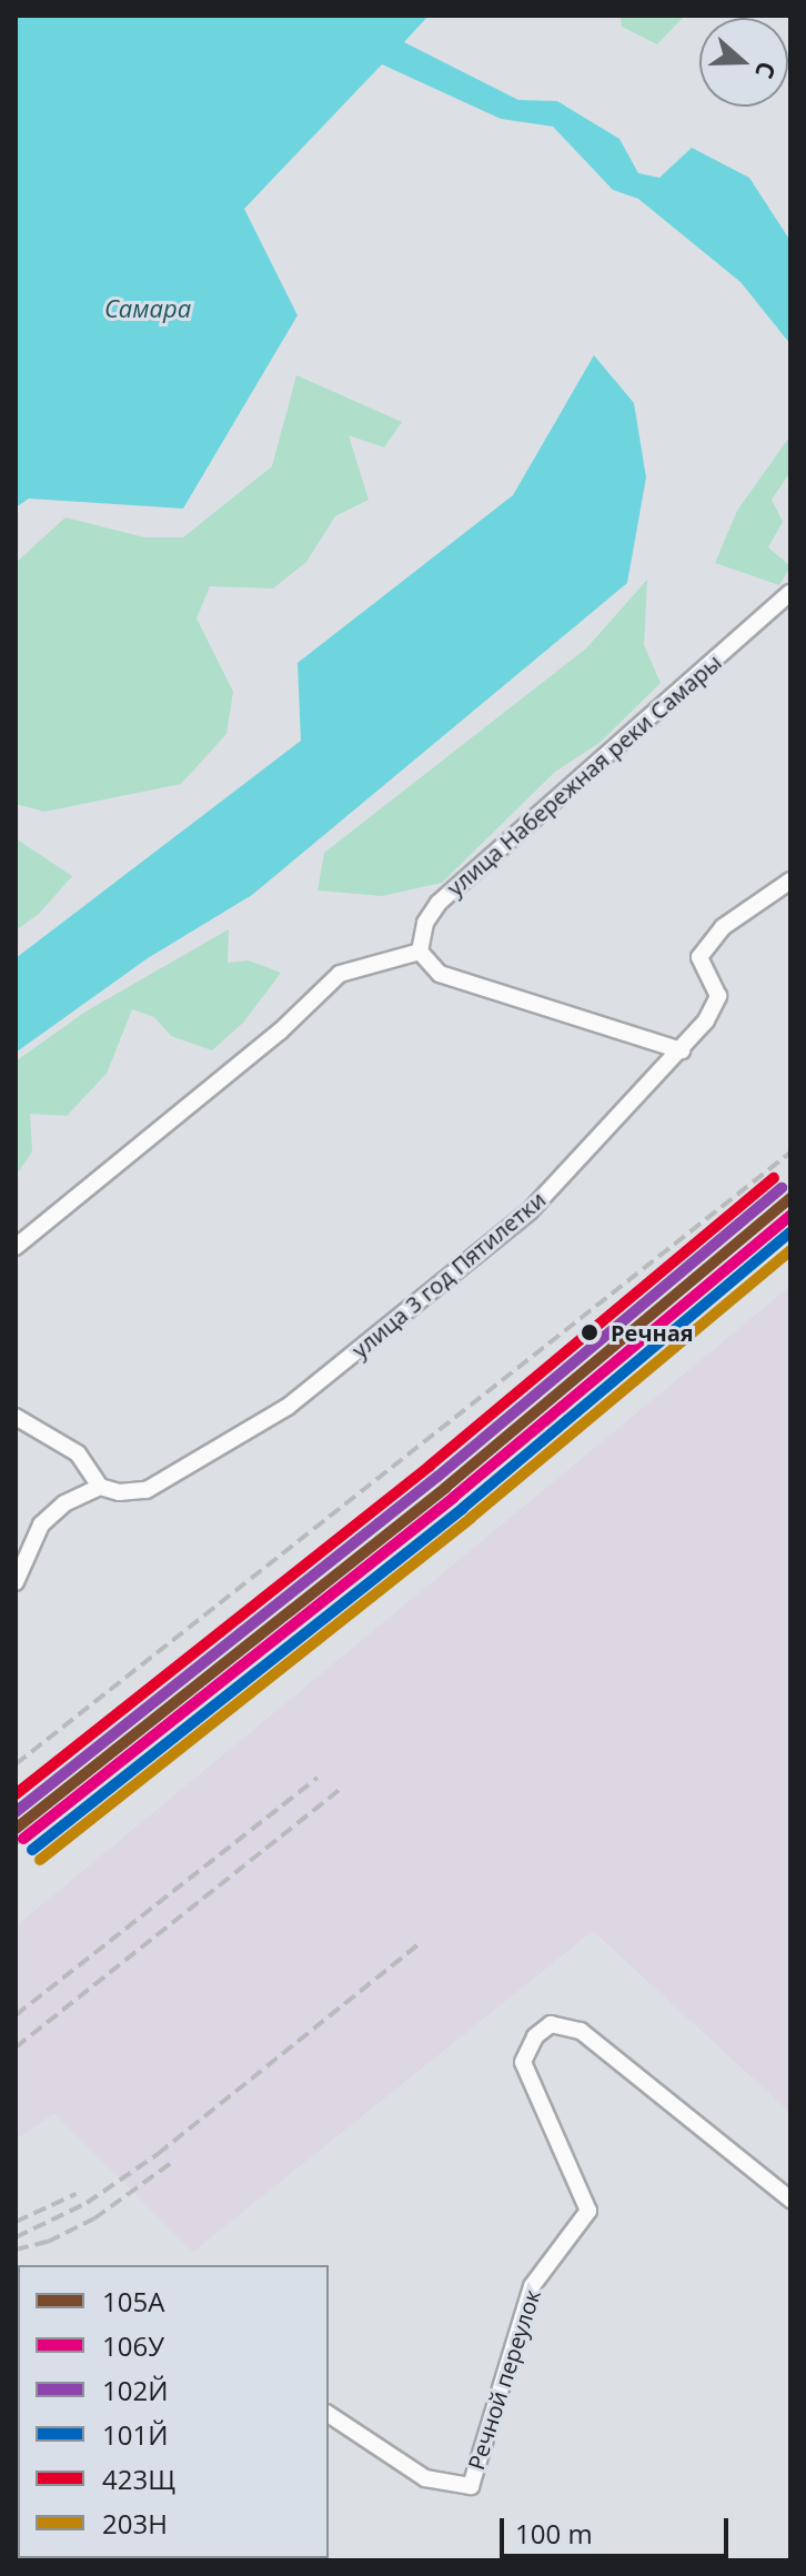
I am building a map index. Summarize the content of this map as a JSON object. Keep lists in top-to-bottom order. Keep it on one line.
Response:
{"streets":{"street":["улица Набережная реки Самары","улица 3 год Пятилетки","Речной переулок"]},"water":["Самара"],"places":["Речная"],"lines":["transit line 423Щ","transit line 102Й","transit line 105А","transit line 106У","transit line 101Й","transit line 203Н"],"legend":["105А","106У","102Й","101Й","423Щ","203Н"],"scale_bar":"100 m","north":"right"}
